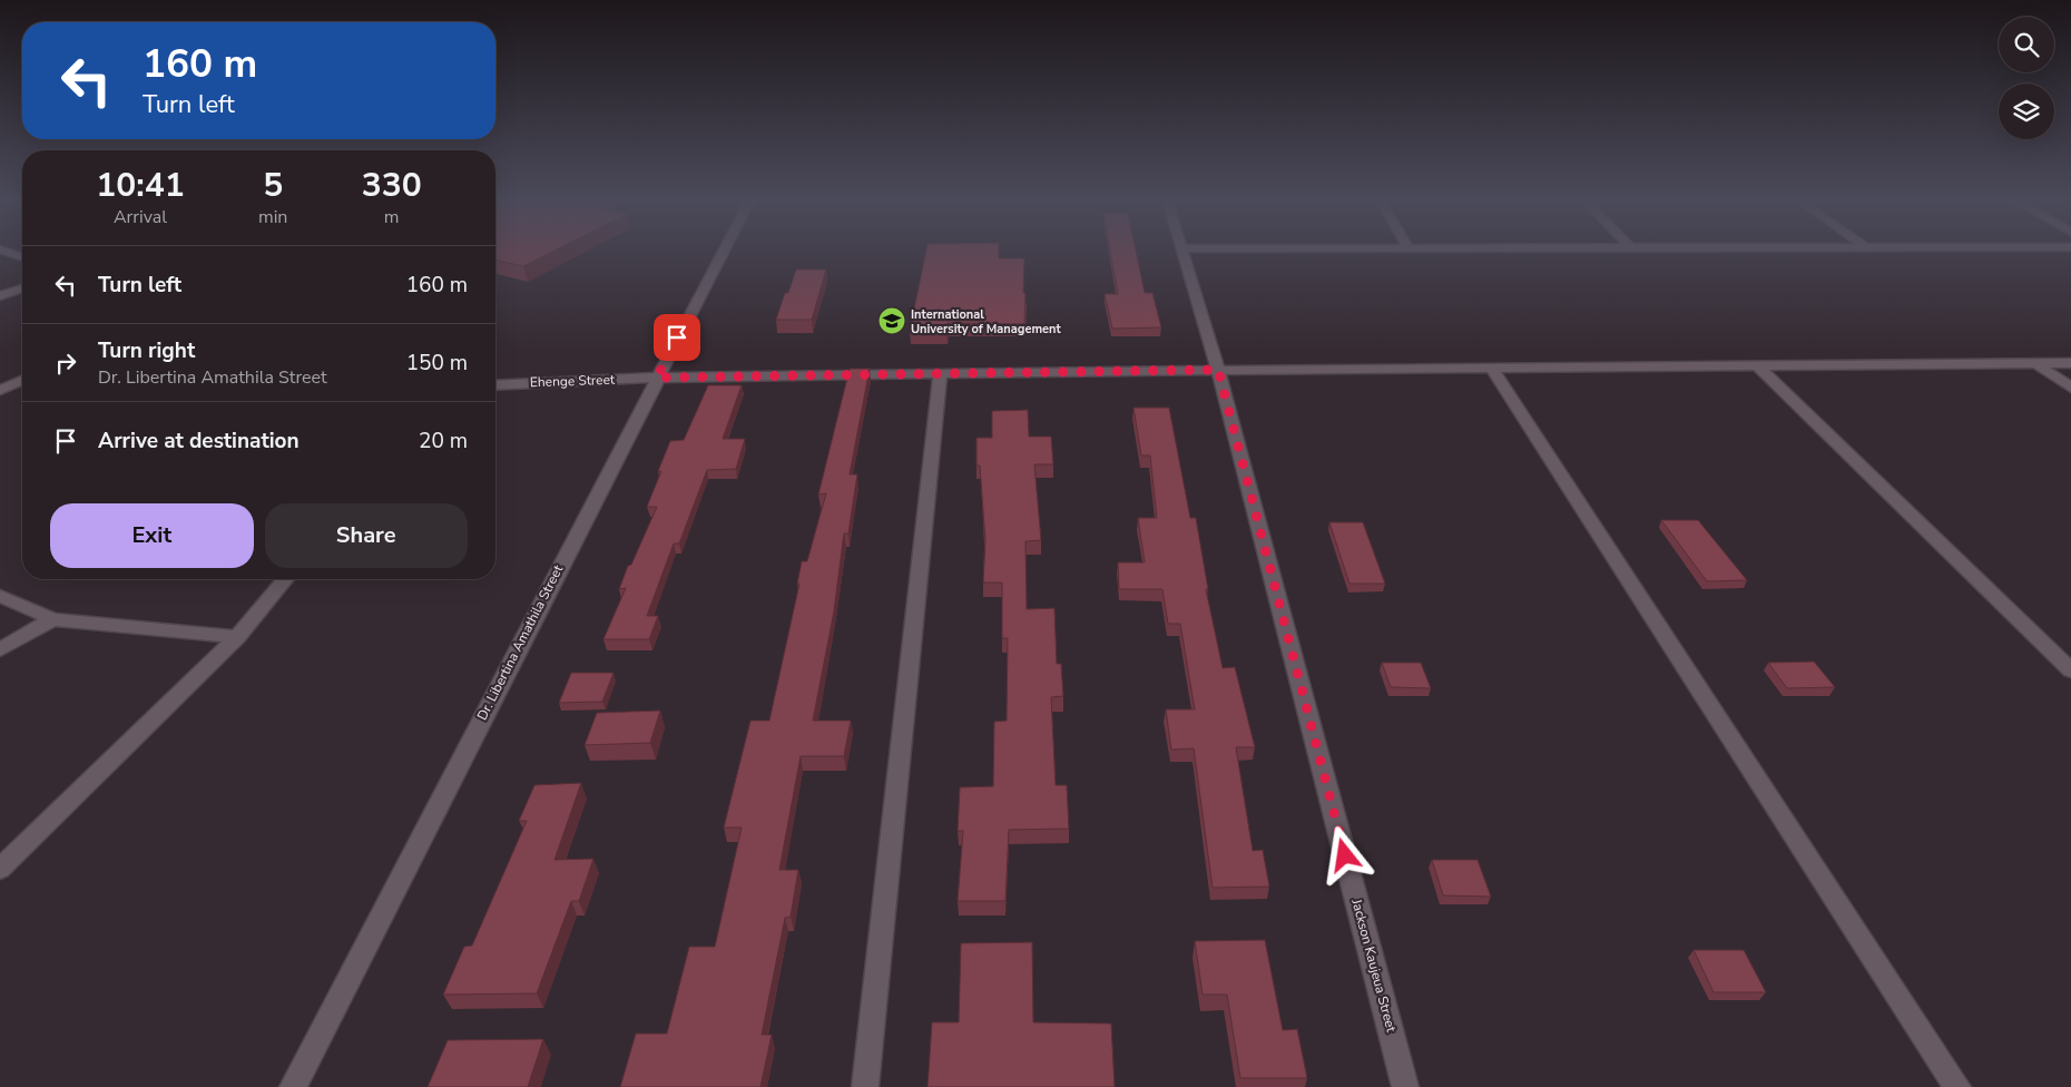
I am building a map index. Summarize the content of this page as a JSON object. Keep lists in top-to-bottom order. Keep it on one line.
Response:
{"streets":{"street":["Ehenge Street","Dr. Libertina Amathila Street","Jackson Kaujeua Street"]},"crossings":[["Ehenge Street","Dr. Libertina Amathila Street"],["Ehenge Street","Jackson Kaujeua Street"]],"places":{"school or university":["International University of Management"]},"page":{"turn":["160 m","Turn left"],"eta":["10:41","Arrival","5","min","330","m"],"list":[{"name":"Turn left","value":"160 m"},{"name":"Turn right","note":"Dr. Libertina Amathila Street","value":"150 m"},{"name":"Arrive at destination","value":"20 m"}],"buttons":["Exit","Share"]}}
